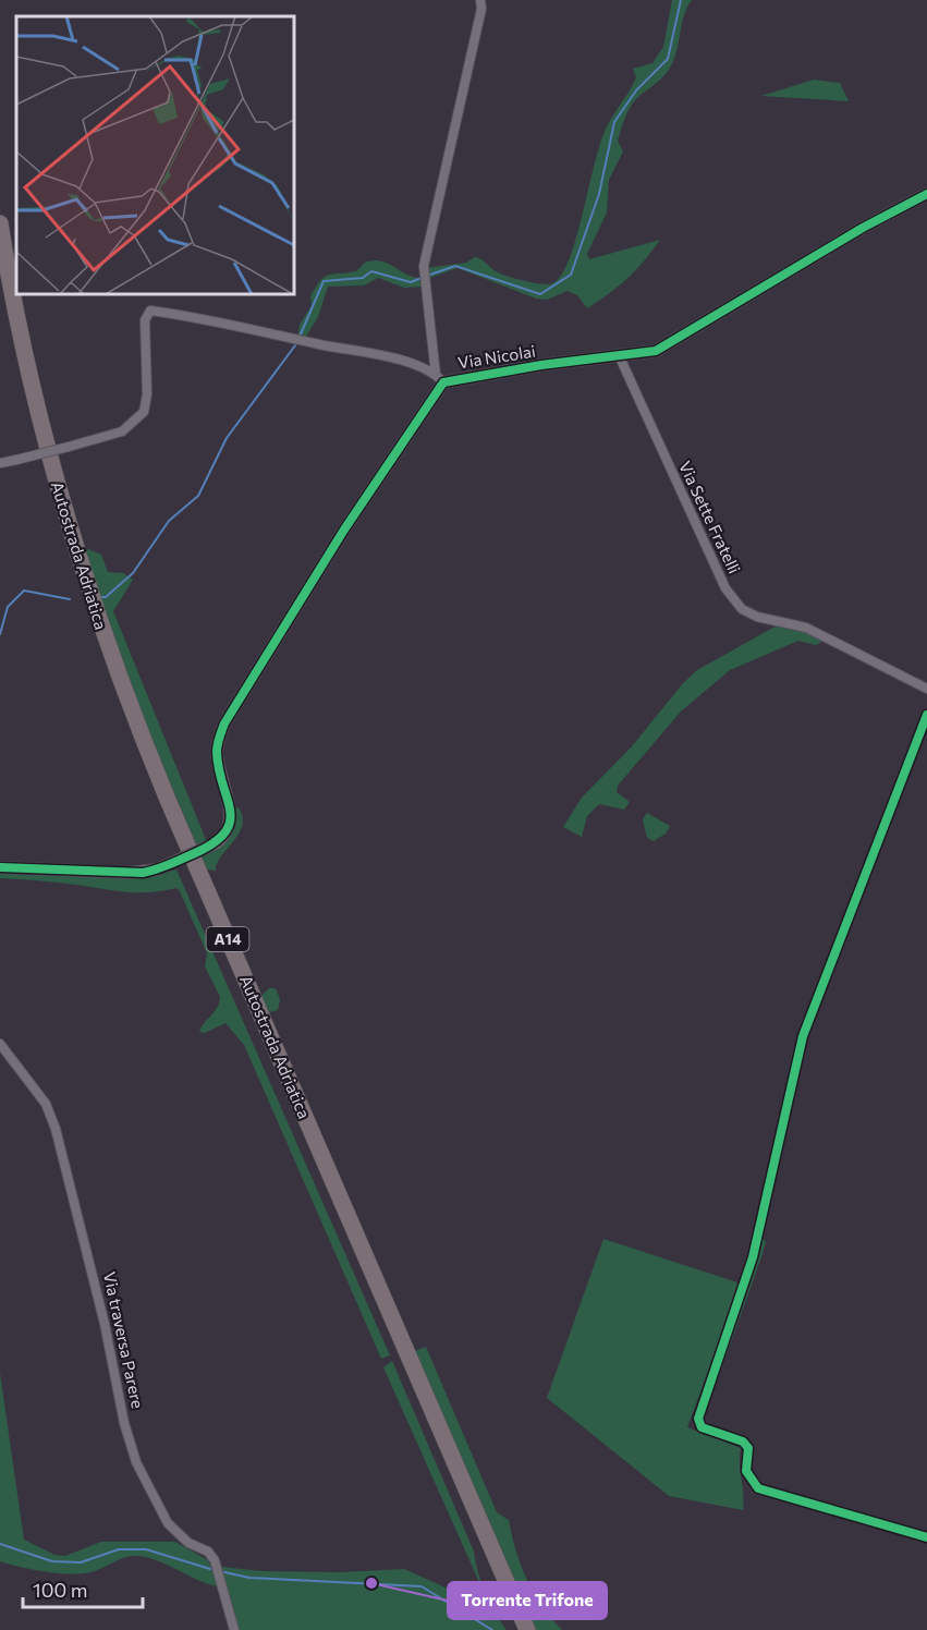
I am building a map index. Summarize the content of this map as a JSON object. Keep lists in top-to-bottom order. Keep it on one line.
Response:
{"streets":{"highway":["Autostrada Adriatica","A14"],"street":["Via Nicolai","Via Sette Fratelli","Via traversa Parere"]},"crossings":[["Via Nicolai","Via Sette Fratelli"]],"places":["Torrente Trifone"],"scale_bar":"100 m"}
